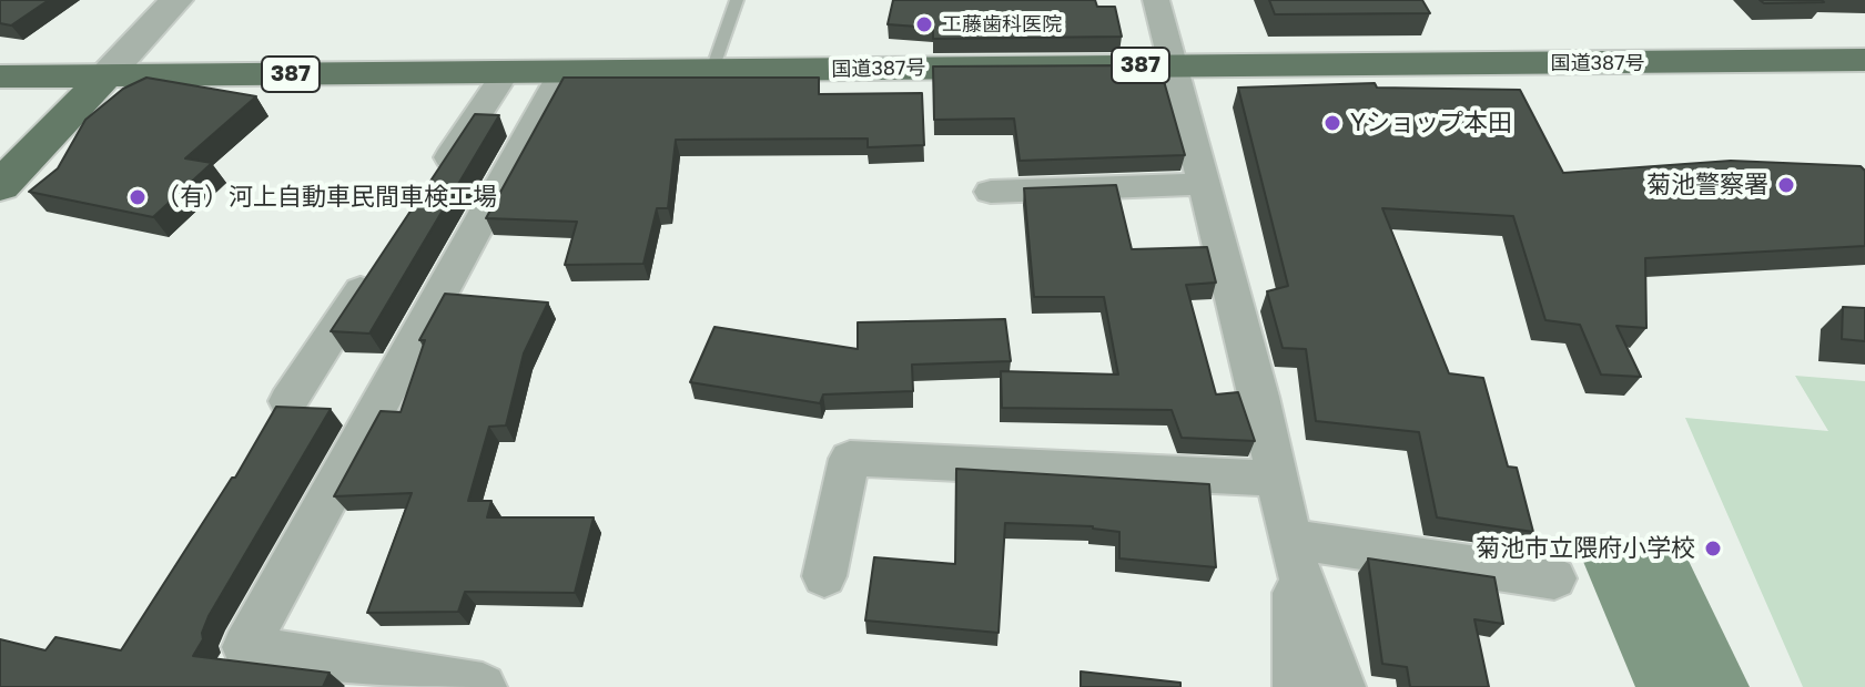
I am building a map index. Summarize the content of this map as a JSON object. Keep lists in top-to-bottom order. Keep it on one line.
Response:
{"streets":{"highway":["国道387号","387"]},"places":["工藤歯科医院","Yショップ本田","菊池警察署","（有）河上自動車民間車検工場","菊池市立隈府小学校"]}
